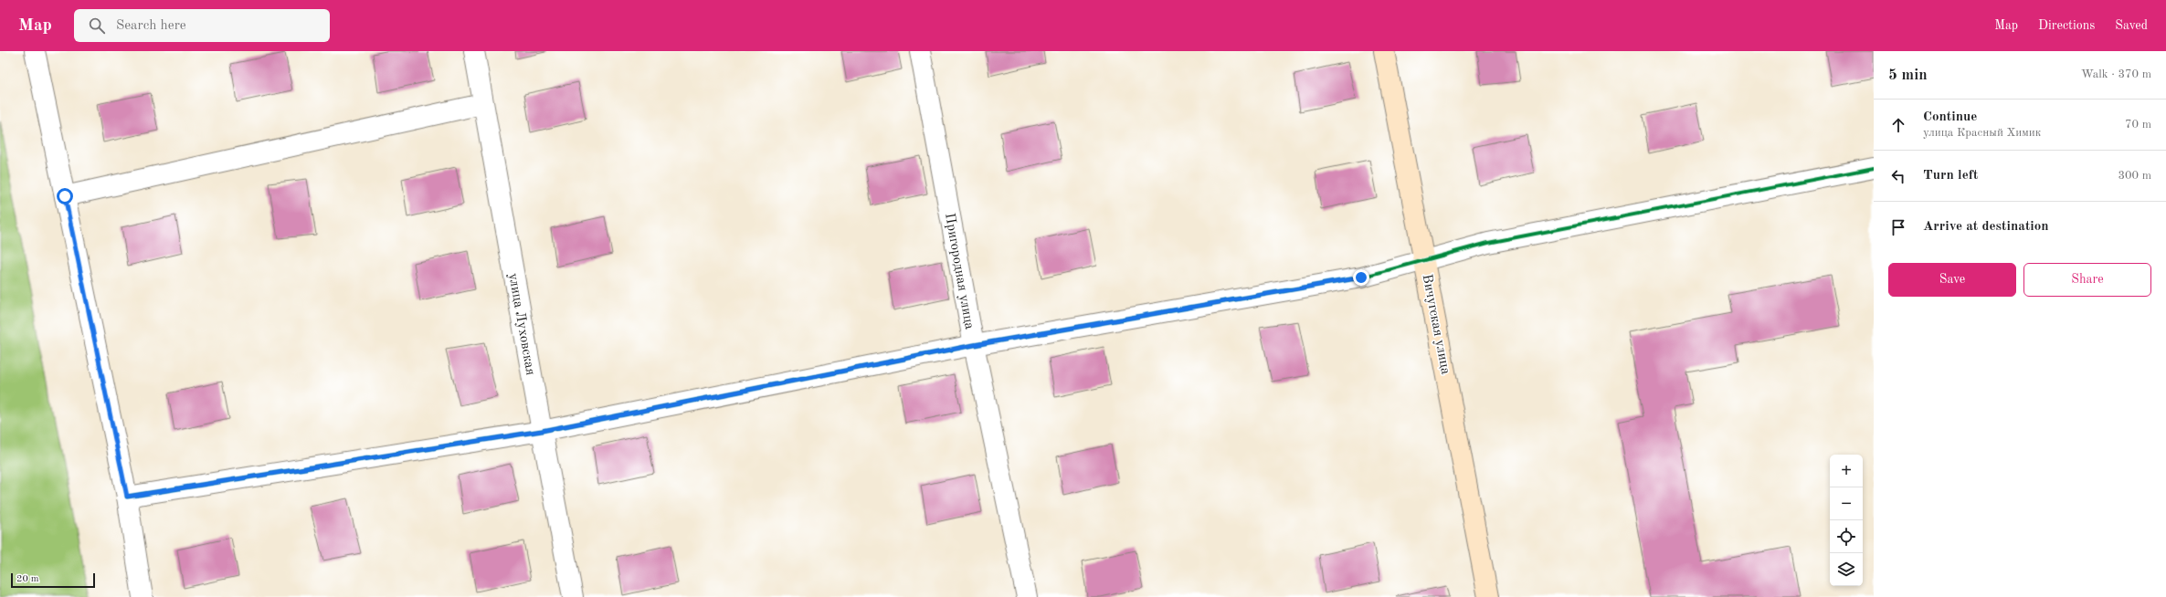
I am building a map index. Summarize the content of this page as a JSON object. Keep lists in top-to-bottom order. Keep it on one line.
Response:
{"streets":{"main road":["Вичугская улица"],"street":["Пригородная улица","улица Луховская"]},"scale_bar":"20 m","page":{"header":"Map","search":"Search here","nav":["Map","Directions","Saved"],"heading":["5 min","Walk · 370 m"],"list":[["Continue","улица Красный Химик","70 m"],["Turn left","300 m"],"Arrive at destination"],"buttons":["Save","Share"],"map_buttons":["+","−"],"scale":"20 m"}}
